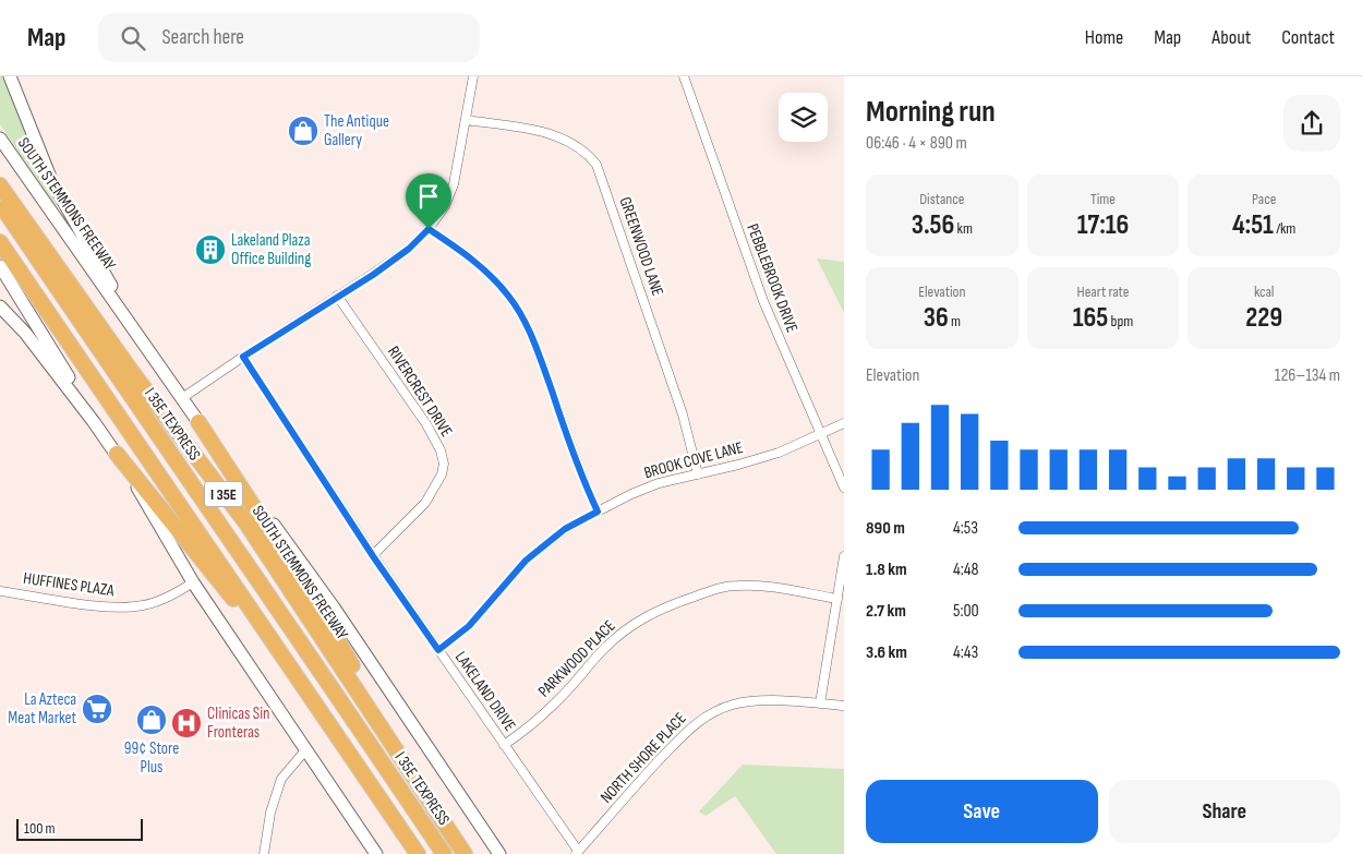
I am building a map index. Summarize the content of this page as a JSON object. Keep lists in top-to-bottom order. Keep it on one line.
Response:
{"streets":{"highway":["SOUTH STEMMONS FREEWAY","I 35E TEXPRESS","I 35E"],"street":["GREENWOOD LANE","PEBBLEBROOK DRIVE","RIVERCREST DRIVE","BROOK COVE LANE","HUFFINES PLAZA","PARKWOOD PLACE","LAKELAND DRIVE","NORTH SHORE PLACE"]},"crossings":[["GREENWOOD LANE","BROOK COVE LANE"],["PEBBLEBROOK DRIVE","BROOK COVE LANE"],["RIVERCREST DRIVE","LAKELAND DRIVE"],["BROOK COVE LANE","LAKELAND DRIVE"],["PARKWOOD PLACE","LAKELAND DRIVE"],["LAKELAND DRIVE","NORTH SHORE PLACE"]],"places":{"shop":["The Antique Gallery","99¢ Store Plus"],"building":["Lakeland Plaza Office Building"],"supermarket":["La Azteca Meat Market"],"hospital":["Clinicas Sin Fronteras"]},"scale_bar":"100 m","page":{"header":"Map","search":"Search here","nav":["Home","Map","About","Contact"],"heading":["Morning run","06:46 · 4 × 890 m"],"stats":[["Distance","3.56 km"],["Time","17:16"],["Pace","4:51 /km"],["Elevation","36 m"],["Heart rate","165 bpm"],["kcal","229"]],"chart":["Elevation","126–134 m"],"list":[{"name":"890 m","note":"4:53"},{"name":"1.8 km","note":"4:48"},{"name":"2.7 km","note":"5:00"},{"name":"3.6 km","note":"4:43"}],"buttons":["Save","Share"],"scale":"100 m"}}
